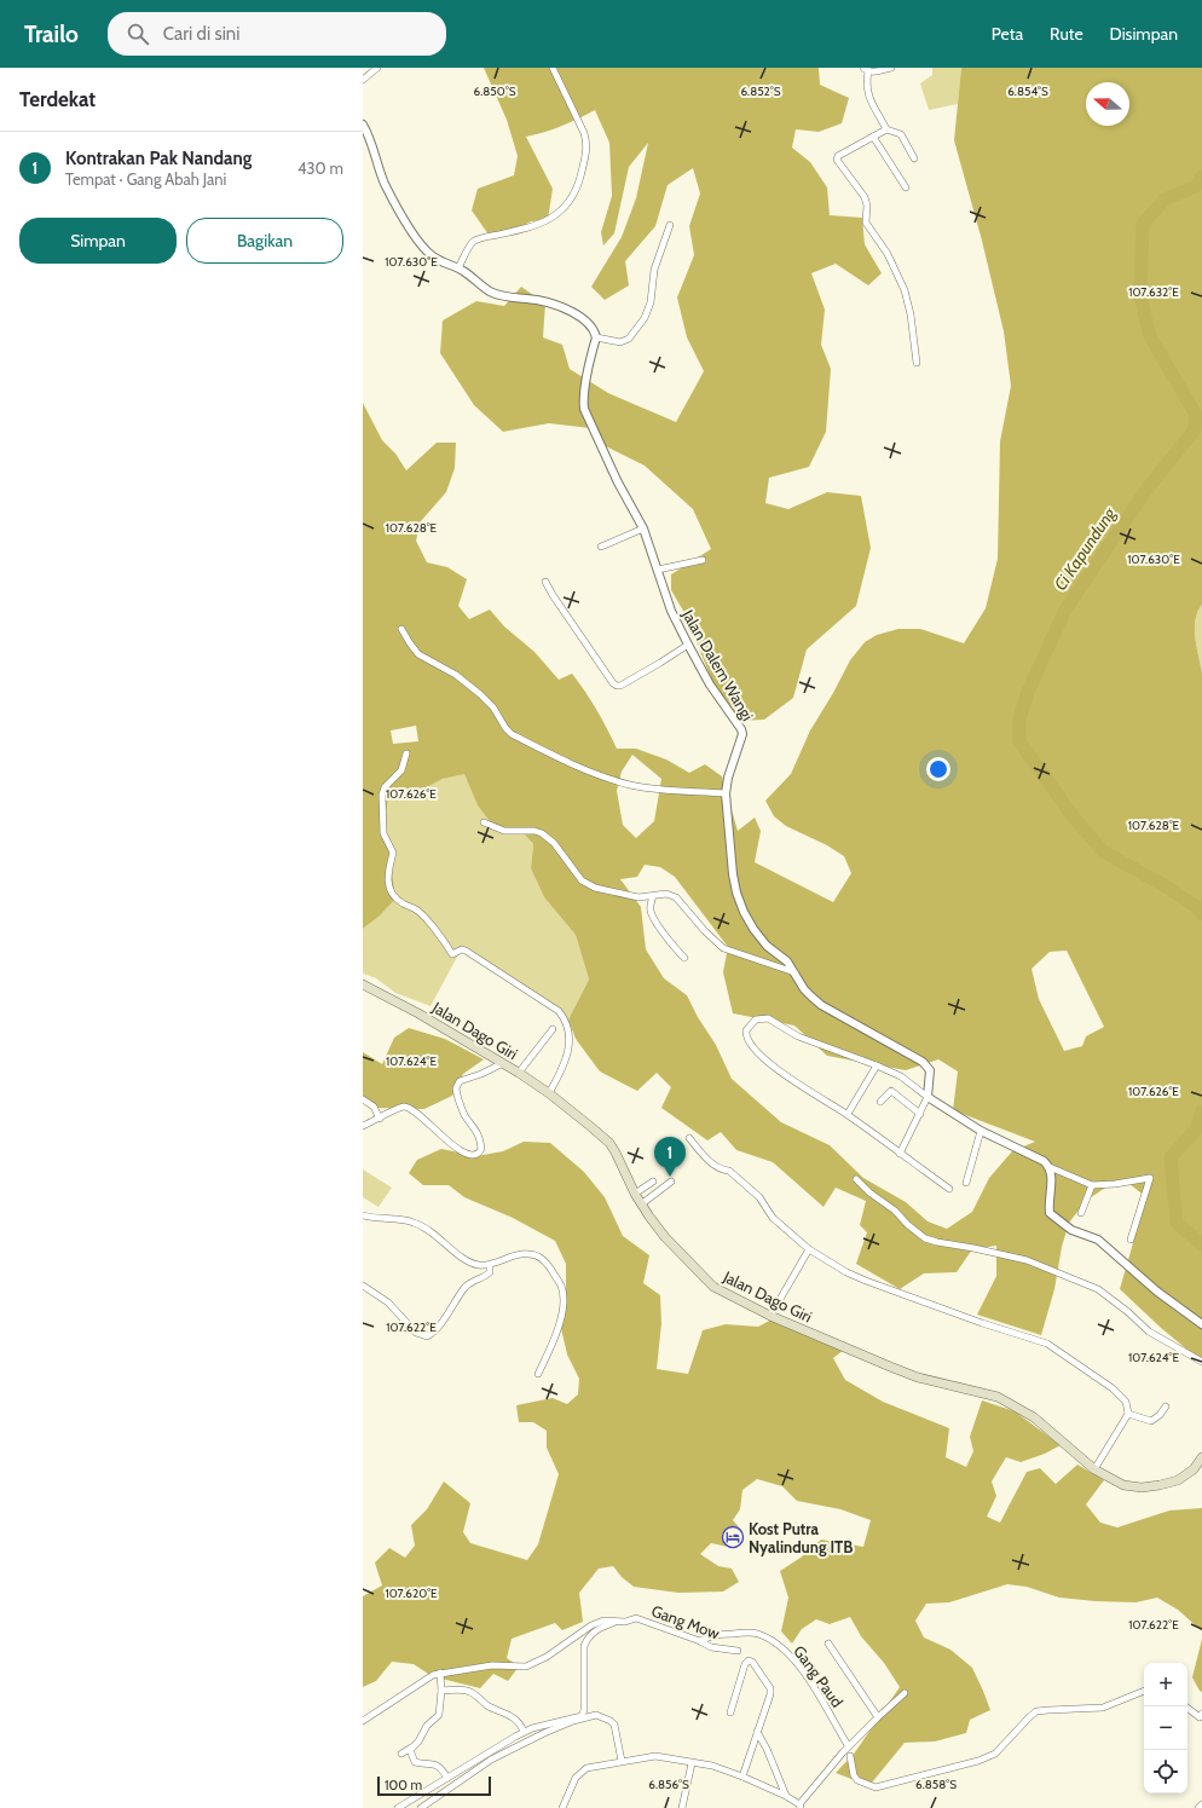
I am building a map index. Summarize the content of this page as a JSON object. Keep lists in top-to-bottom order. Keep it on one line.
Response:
{"streets":{"main road":["Jalan Dago Giri"],"street":["Jalan Dalem Wangi","Gang Mow","Gang Paud"]},"crossings":[["Gang Mow","Gang Paud"]],"water":["Ci Kapundung"],"places":{"hotel":["Kost Putra Nyalindung ITB"]},"scale_bar":"100 m","north":"left","page":{"header":"Trailo","search":"Cari di sini","nav":["Peta","Rute","Disimpan"],"heading":"Terdekat","list":[{"mark":"1","name":"Kontrakan Pak Nandang","note":"Tempat · Gang Abah Jani","value":"430 m"}],"buttons":["Simpan","Bagikan"],"pins":"1","map_buttons":["+","−"],"scale":"100 m"},"coordinates":["6.850°S","6.852°S","6.854°S","107.630°E","107.632°E","107.628°E","107.626°E","107.624°E","107.622°E","107.620°E","6.856°S","6.858°S"]}
